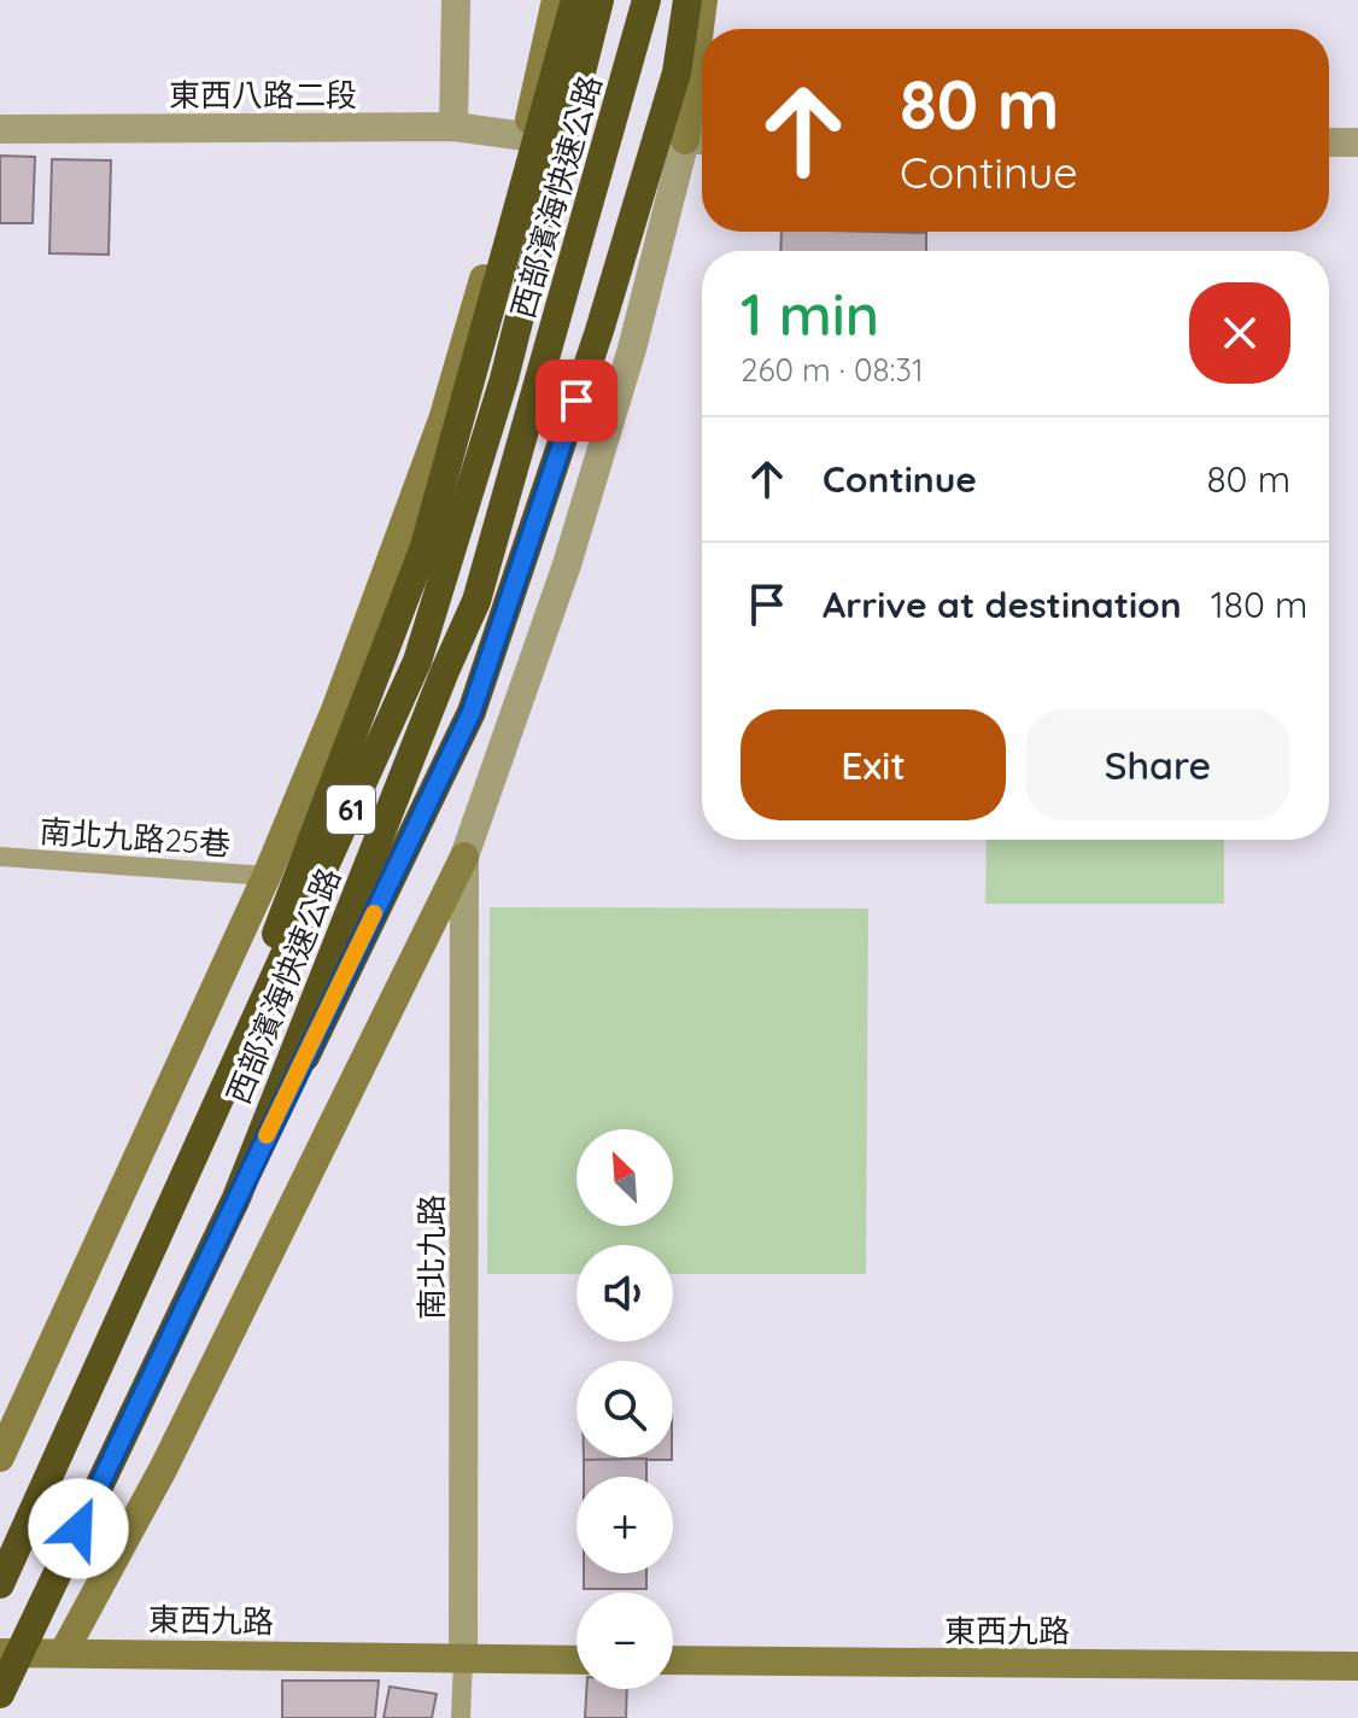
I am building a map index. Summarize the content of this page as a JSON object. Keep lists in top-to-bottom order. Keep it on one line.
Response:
{"streets":{"highway":["西部濱海快速公路","61"],"street":["東西八路二段","南北九路","東西九路"],"lane":["南北九路25巷"]},"crossings":[["南北九路","東西九路"]],"north":"top left","page":{"turn":["80 m","Continue"],"heading":["1 min","260 m · 08:31"],"list":[{"name":"Continue","value":"80 m"},{"name":"Arrive at destination","value":"180 m"}],"buttons":["Exit","Share"],"map_buttons":["+","−"]}}
